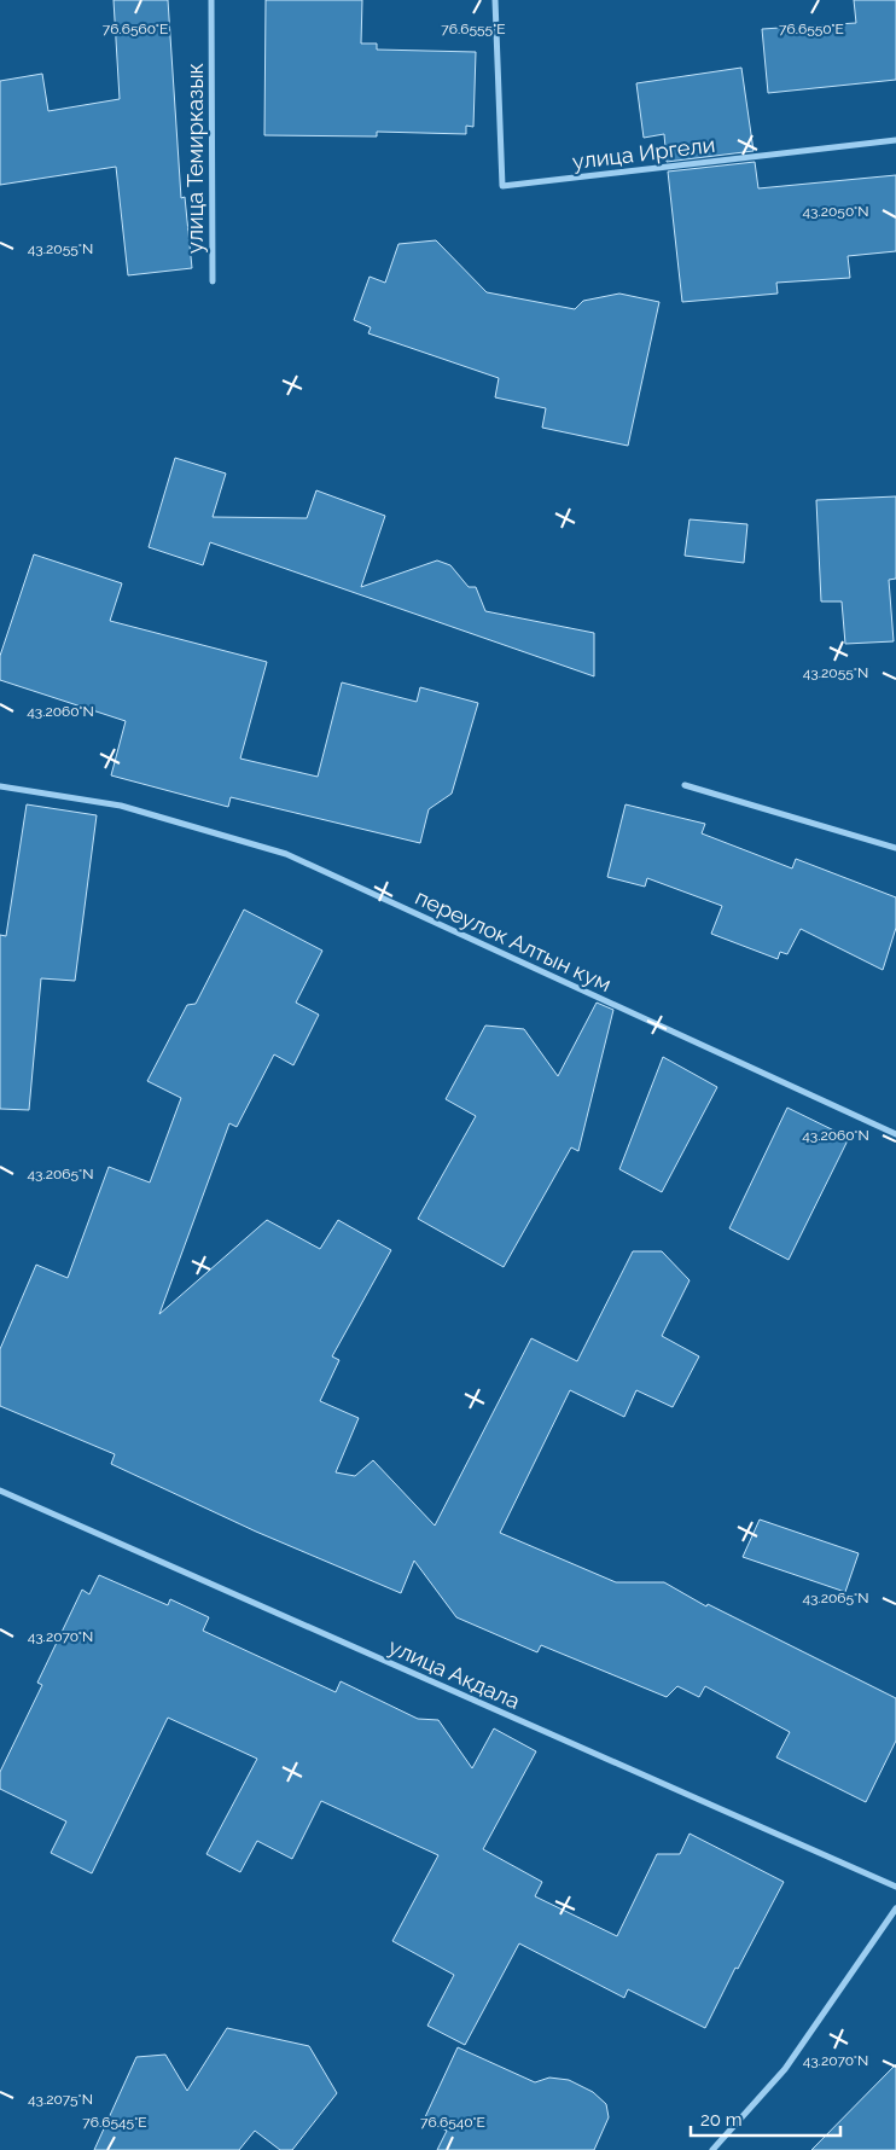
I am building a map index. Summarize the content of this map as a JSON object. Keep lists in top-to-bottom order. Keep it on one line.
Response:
{"streets":{"street":["улица Иргели","улица Темирказык","переулок Алтын кум","улица Акдала"]},"scale_bar":"20 m","coordinates":["76.6550°E","76.6560°E","76.6555°E","43.2050°N","43.2055°N","43.2060°N","43.2065°N","43.2070°N","43.2075°N","76.6545°E","76.6540°E"]}
